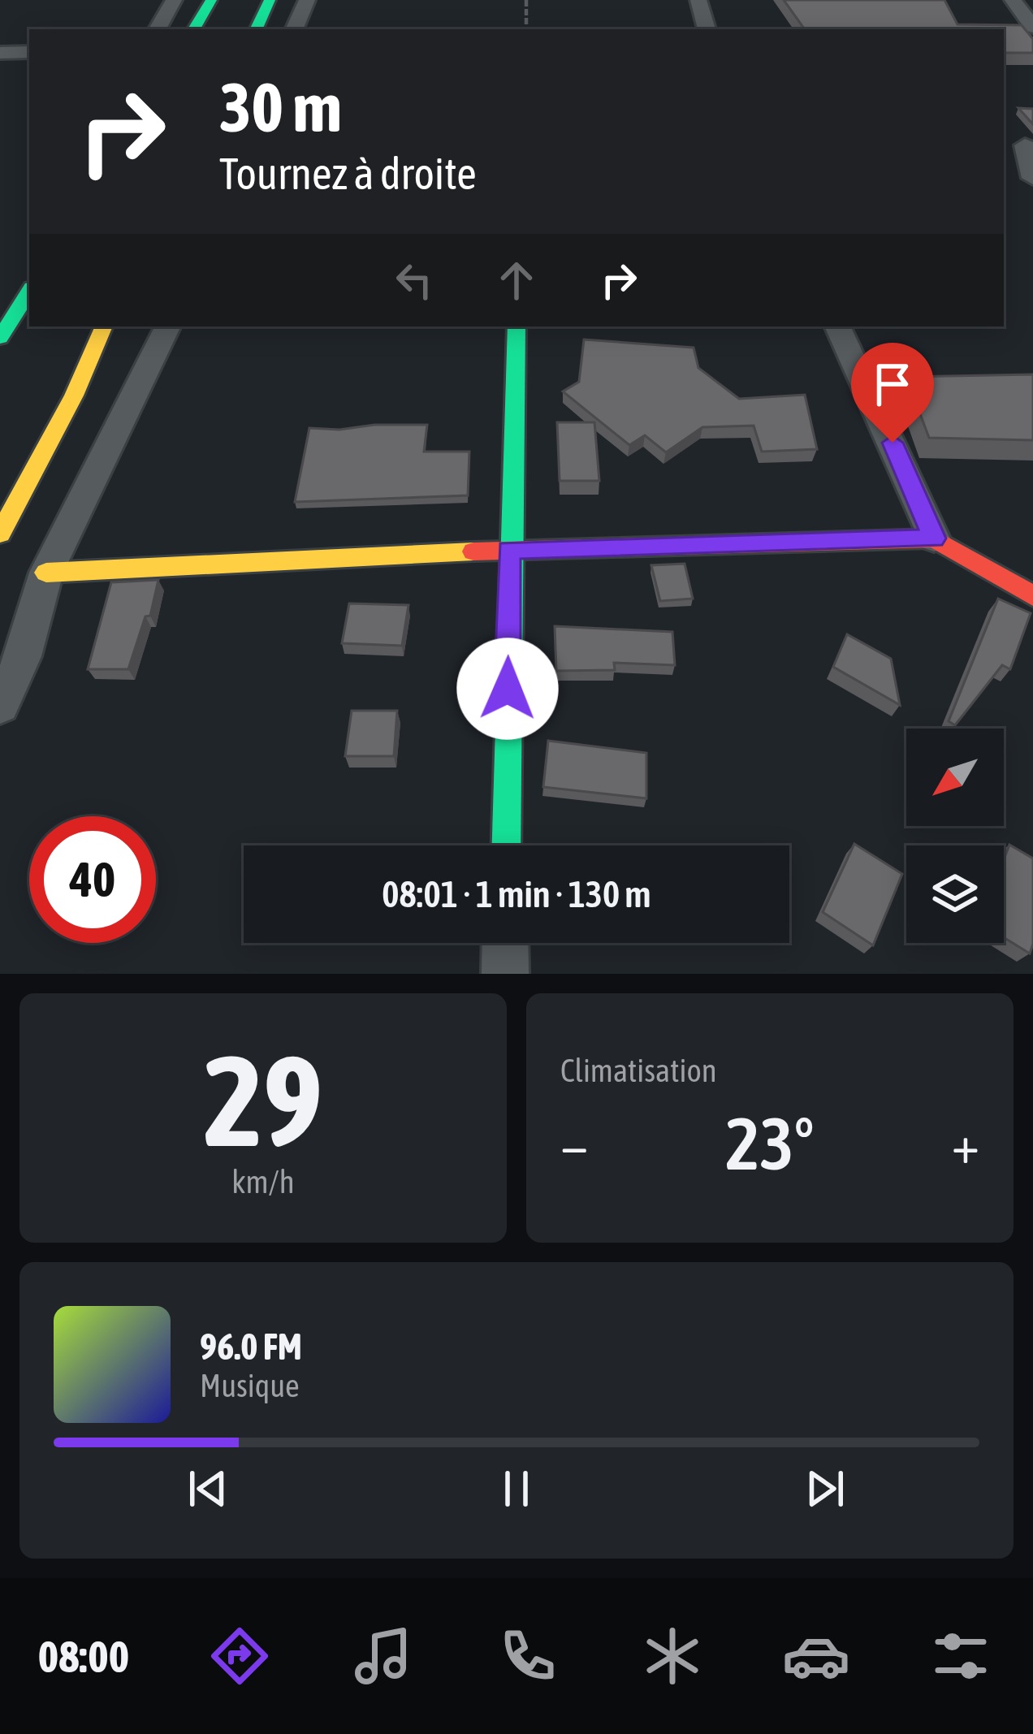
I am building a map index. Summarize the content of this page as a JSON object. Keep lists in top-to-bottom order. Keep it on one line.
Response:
{"north":"bottom left","page":{"turn":["30 m","Tournez à droite"],"limit":"40","trip":"08:01 · 1 min · 130 m","tile":[["29","km/h"],"Climatisation"],"heat":["−","23°","+"],"song":["96.0 FM","Musique"],"tabs":"08:00"}}
